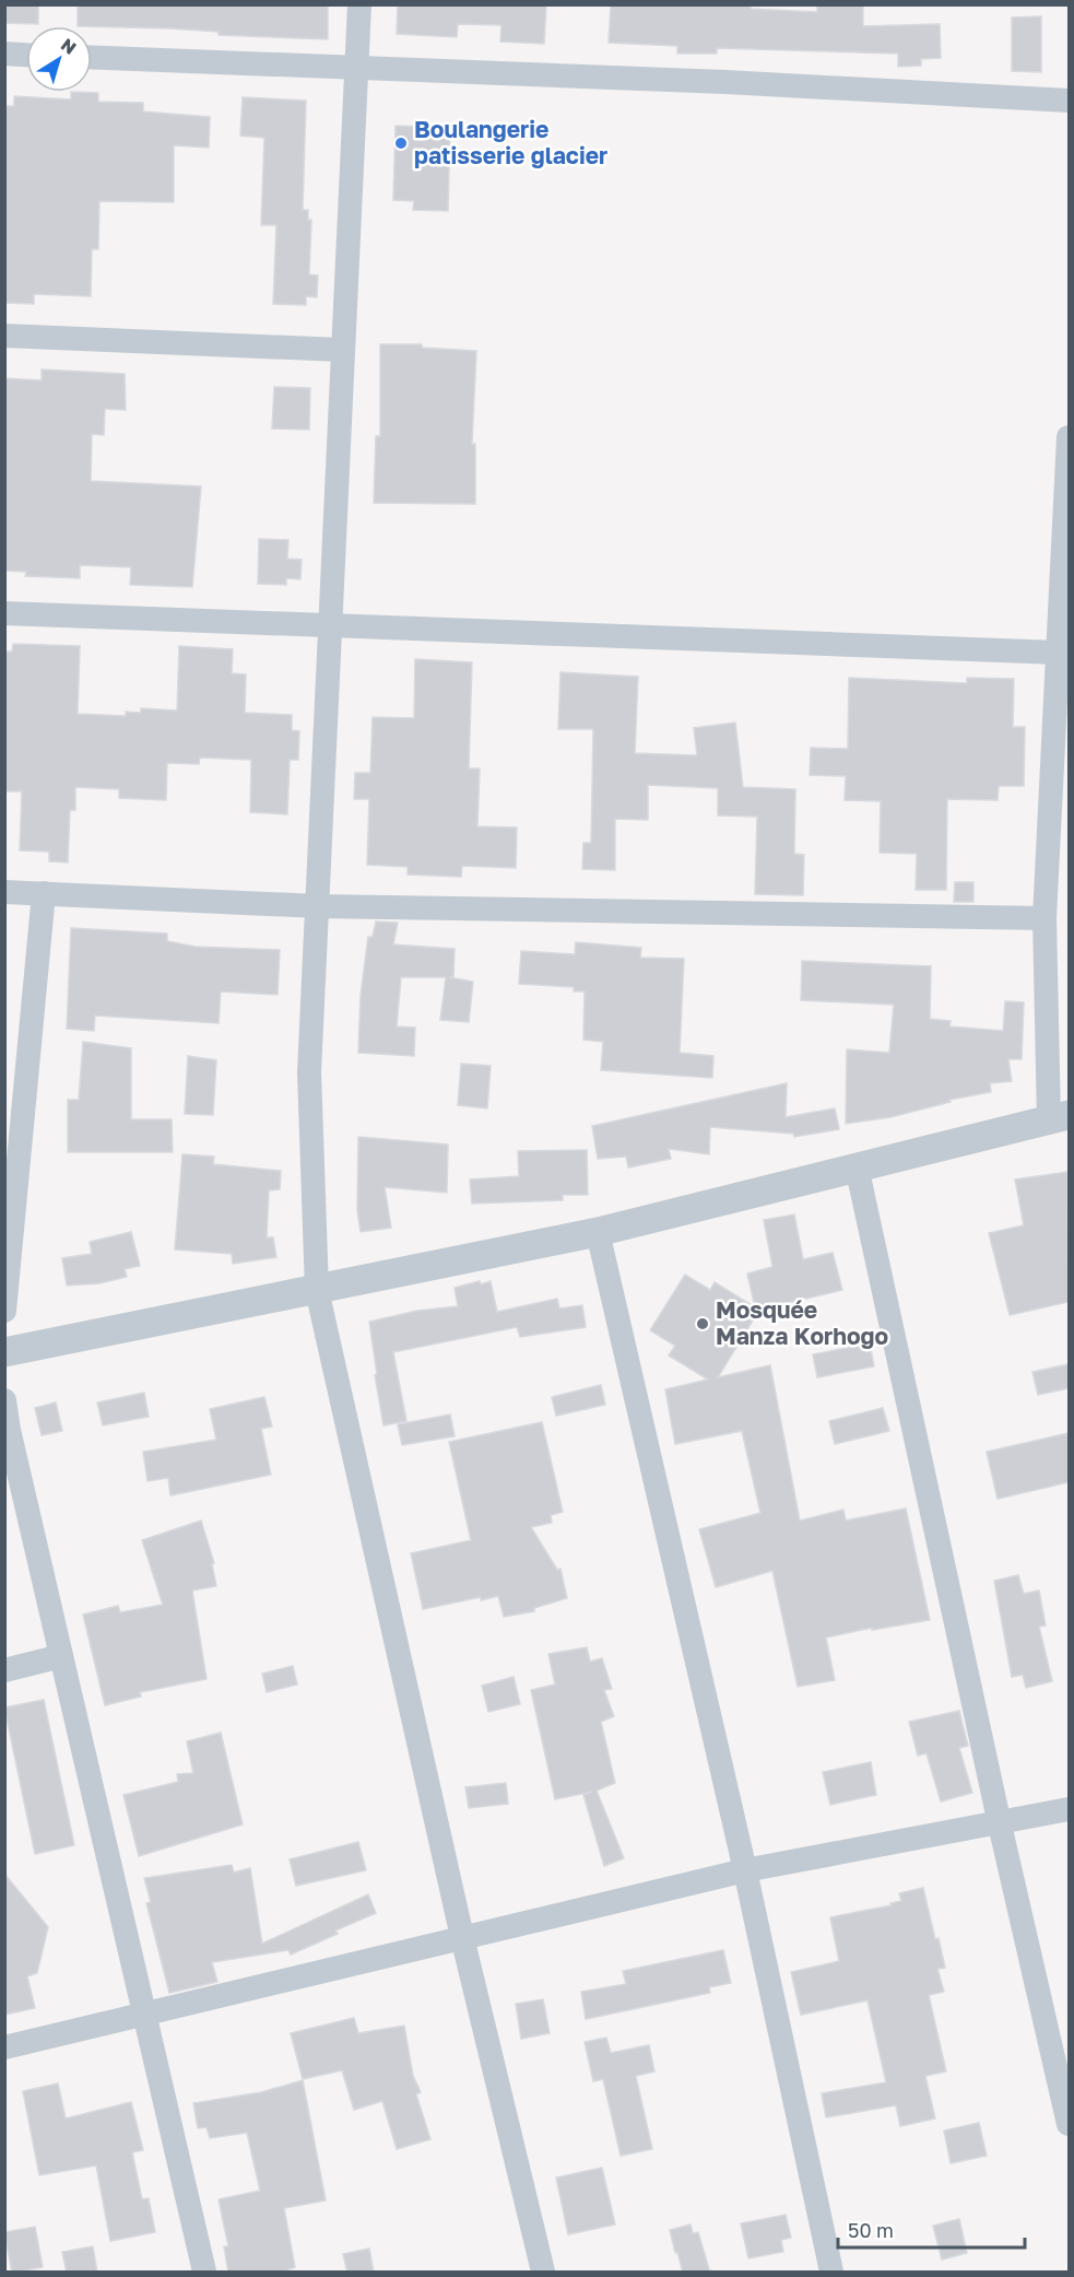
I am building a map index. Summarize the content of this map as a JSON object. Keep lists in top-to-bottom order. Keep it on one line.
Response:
{"places":["Boulangerie patisserie glacier","Mosquée Manza Korhogo"],"scale_bar":"50 m","north":"top right"}
